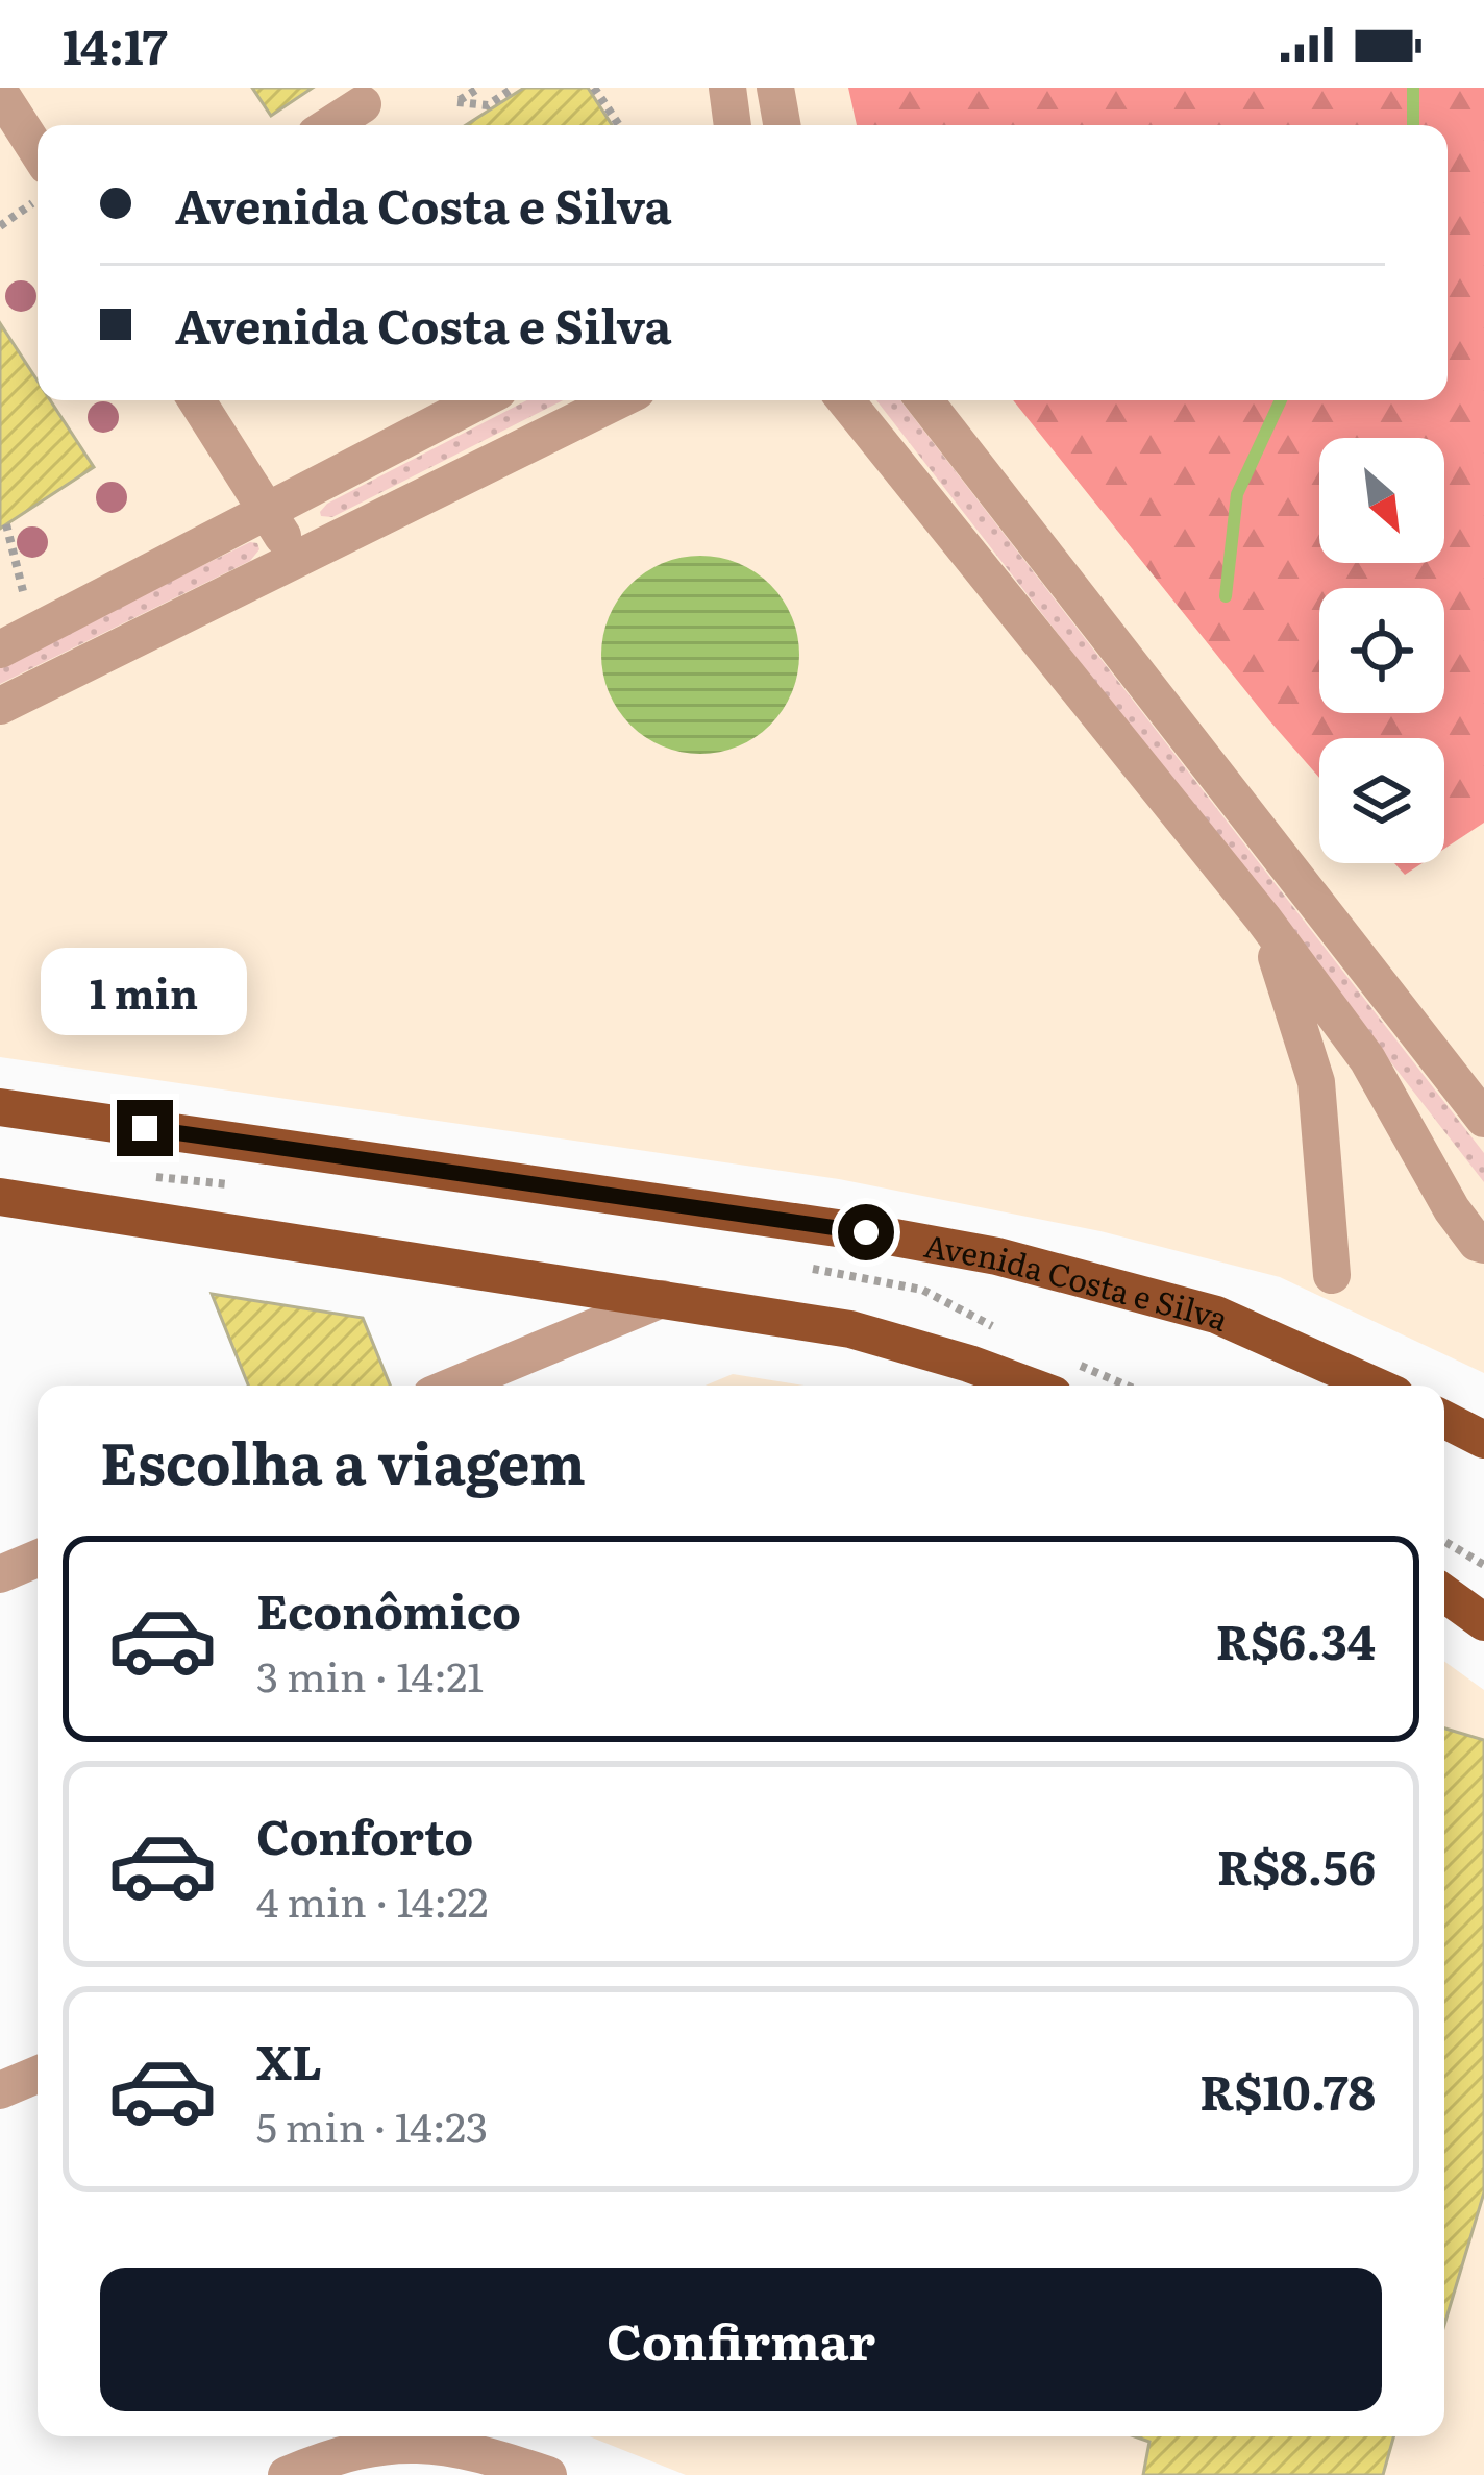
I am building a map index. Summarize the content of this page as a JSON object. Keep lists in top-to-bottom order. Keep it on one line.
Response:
{"streets":{"main road":["Avenida Costa e Silva"]},"north":"bottom right","page":{"status":"14:17","banner":["Avenida Costa e Silva","Avenida Costa e Silva"],"bubble":"1 min","heading":"Escolha a viagem","list":[{"name":"Econômico","note":"3 min · 14:21","value":"R$6.34"},{"name":"Conforto","note":"4 min · 14:22","value":"R$8.56"},{"name":"XL","note":"5 min · 14:23","value":"R$10.78"}],"buttons":"Confirmar"}}
